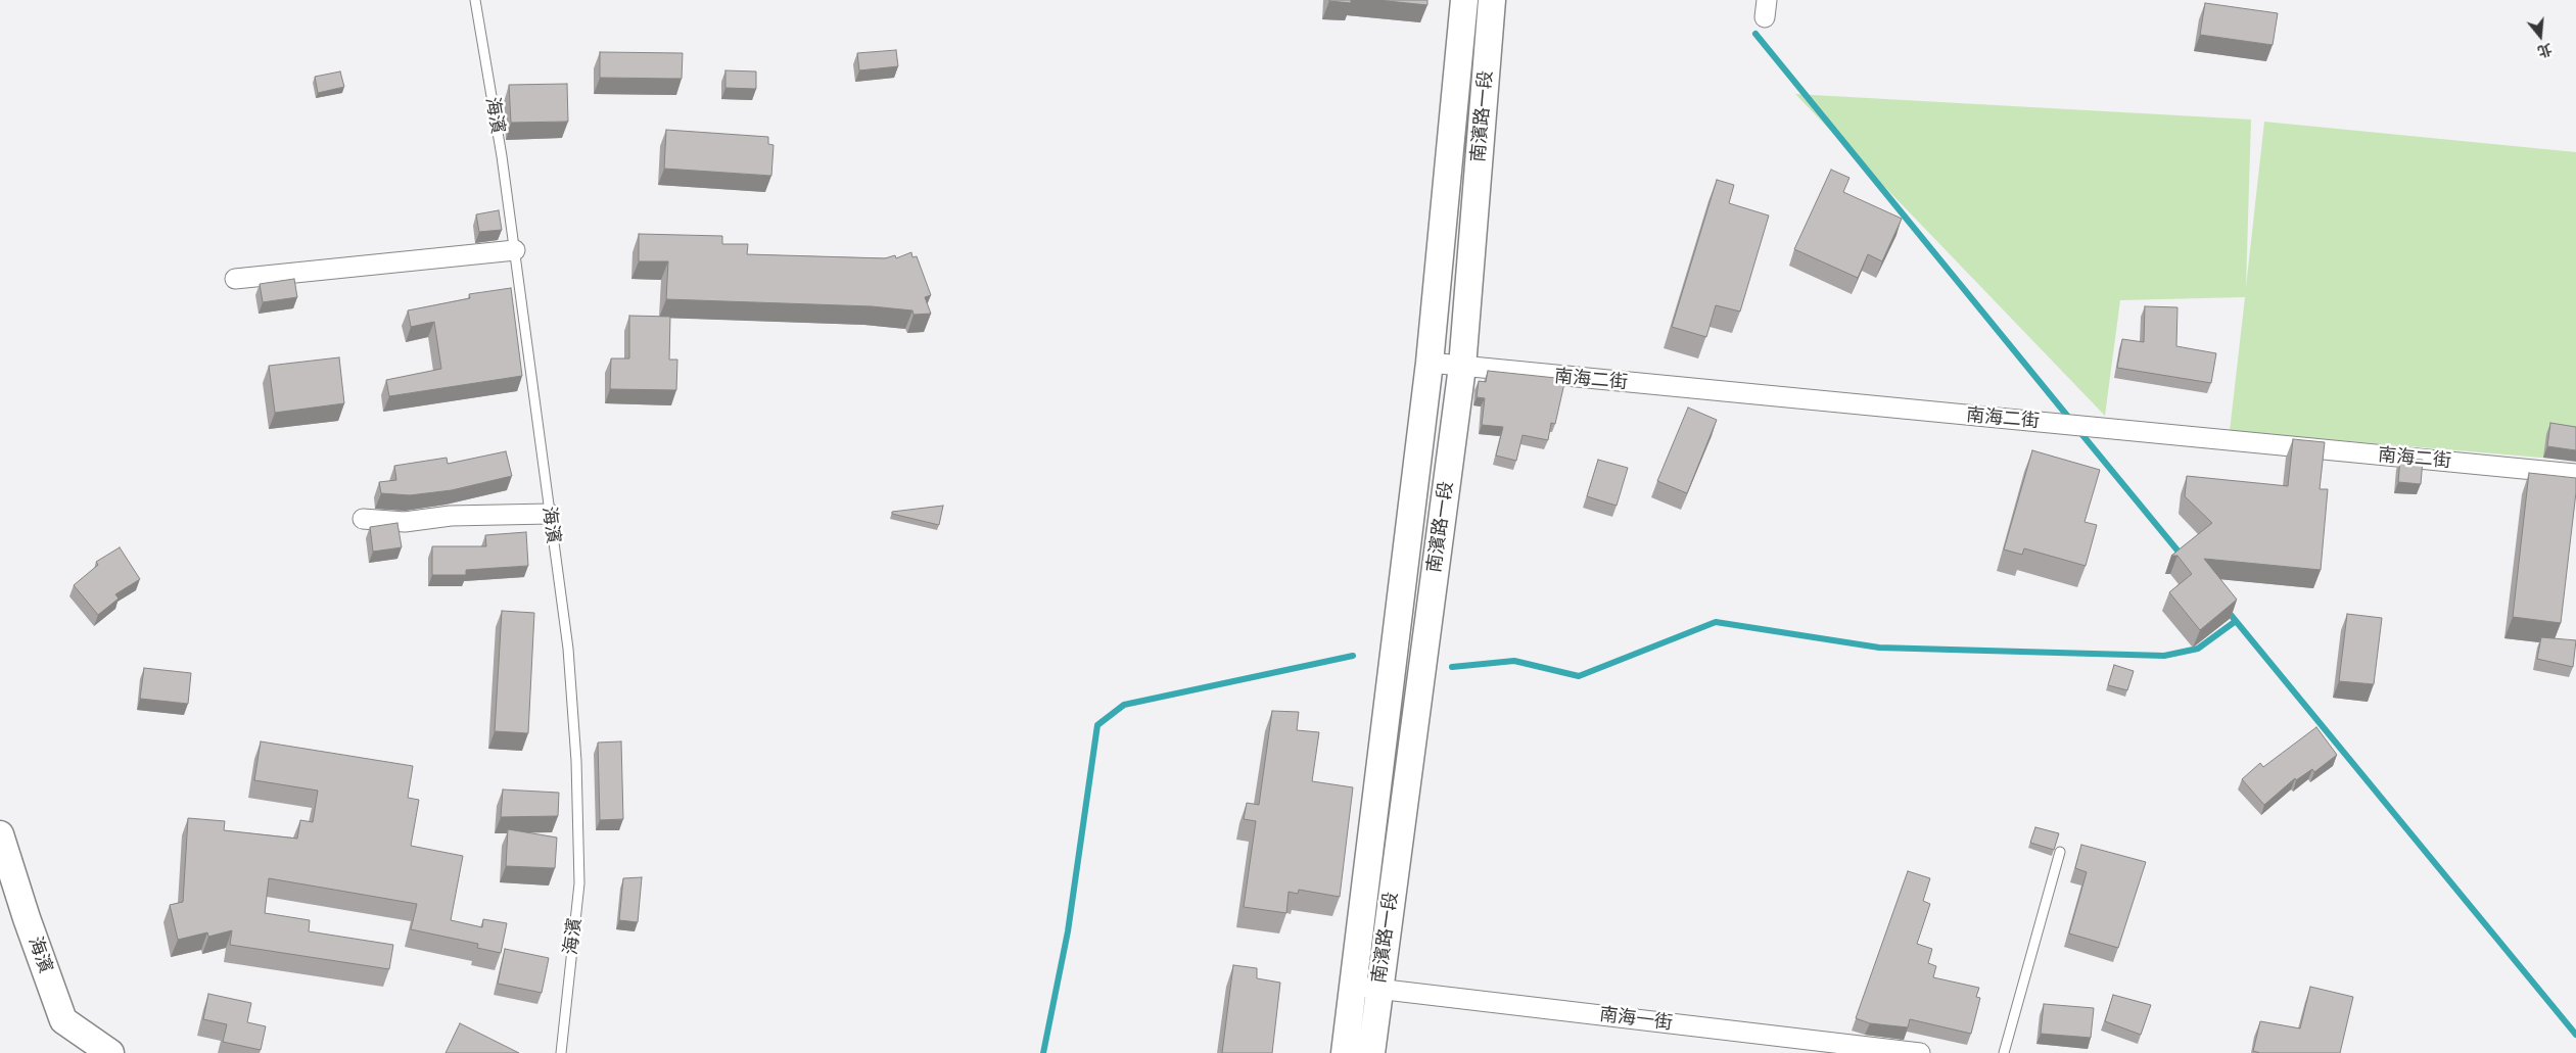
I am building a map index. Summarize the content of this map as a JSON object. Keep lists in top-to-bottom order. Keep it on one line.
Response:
{"streets":{"main road":["海濱","南濱路一段"],"street":["南海二街","南海一街"]},"crossings":[["南濱路一段","南海二街"],["南濱路一段","南海一街"]],"north":"bottom"}
